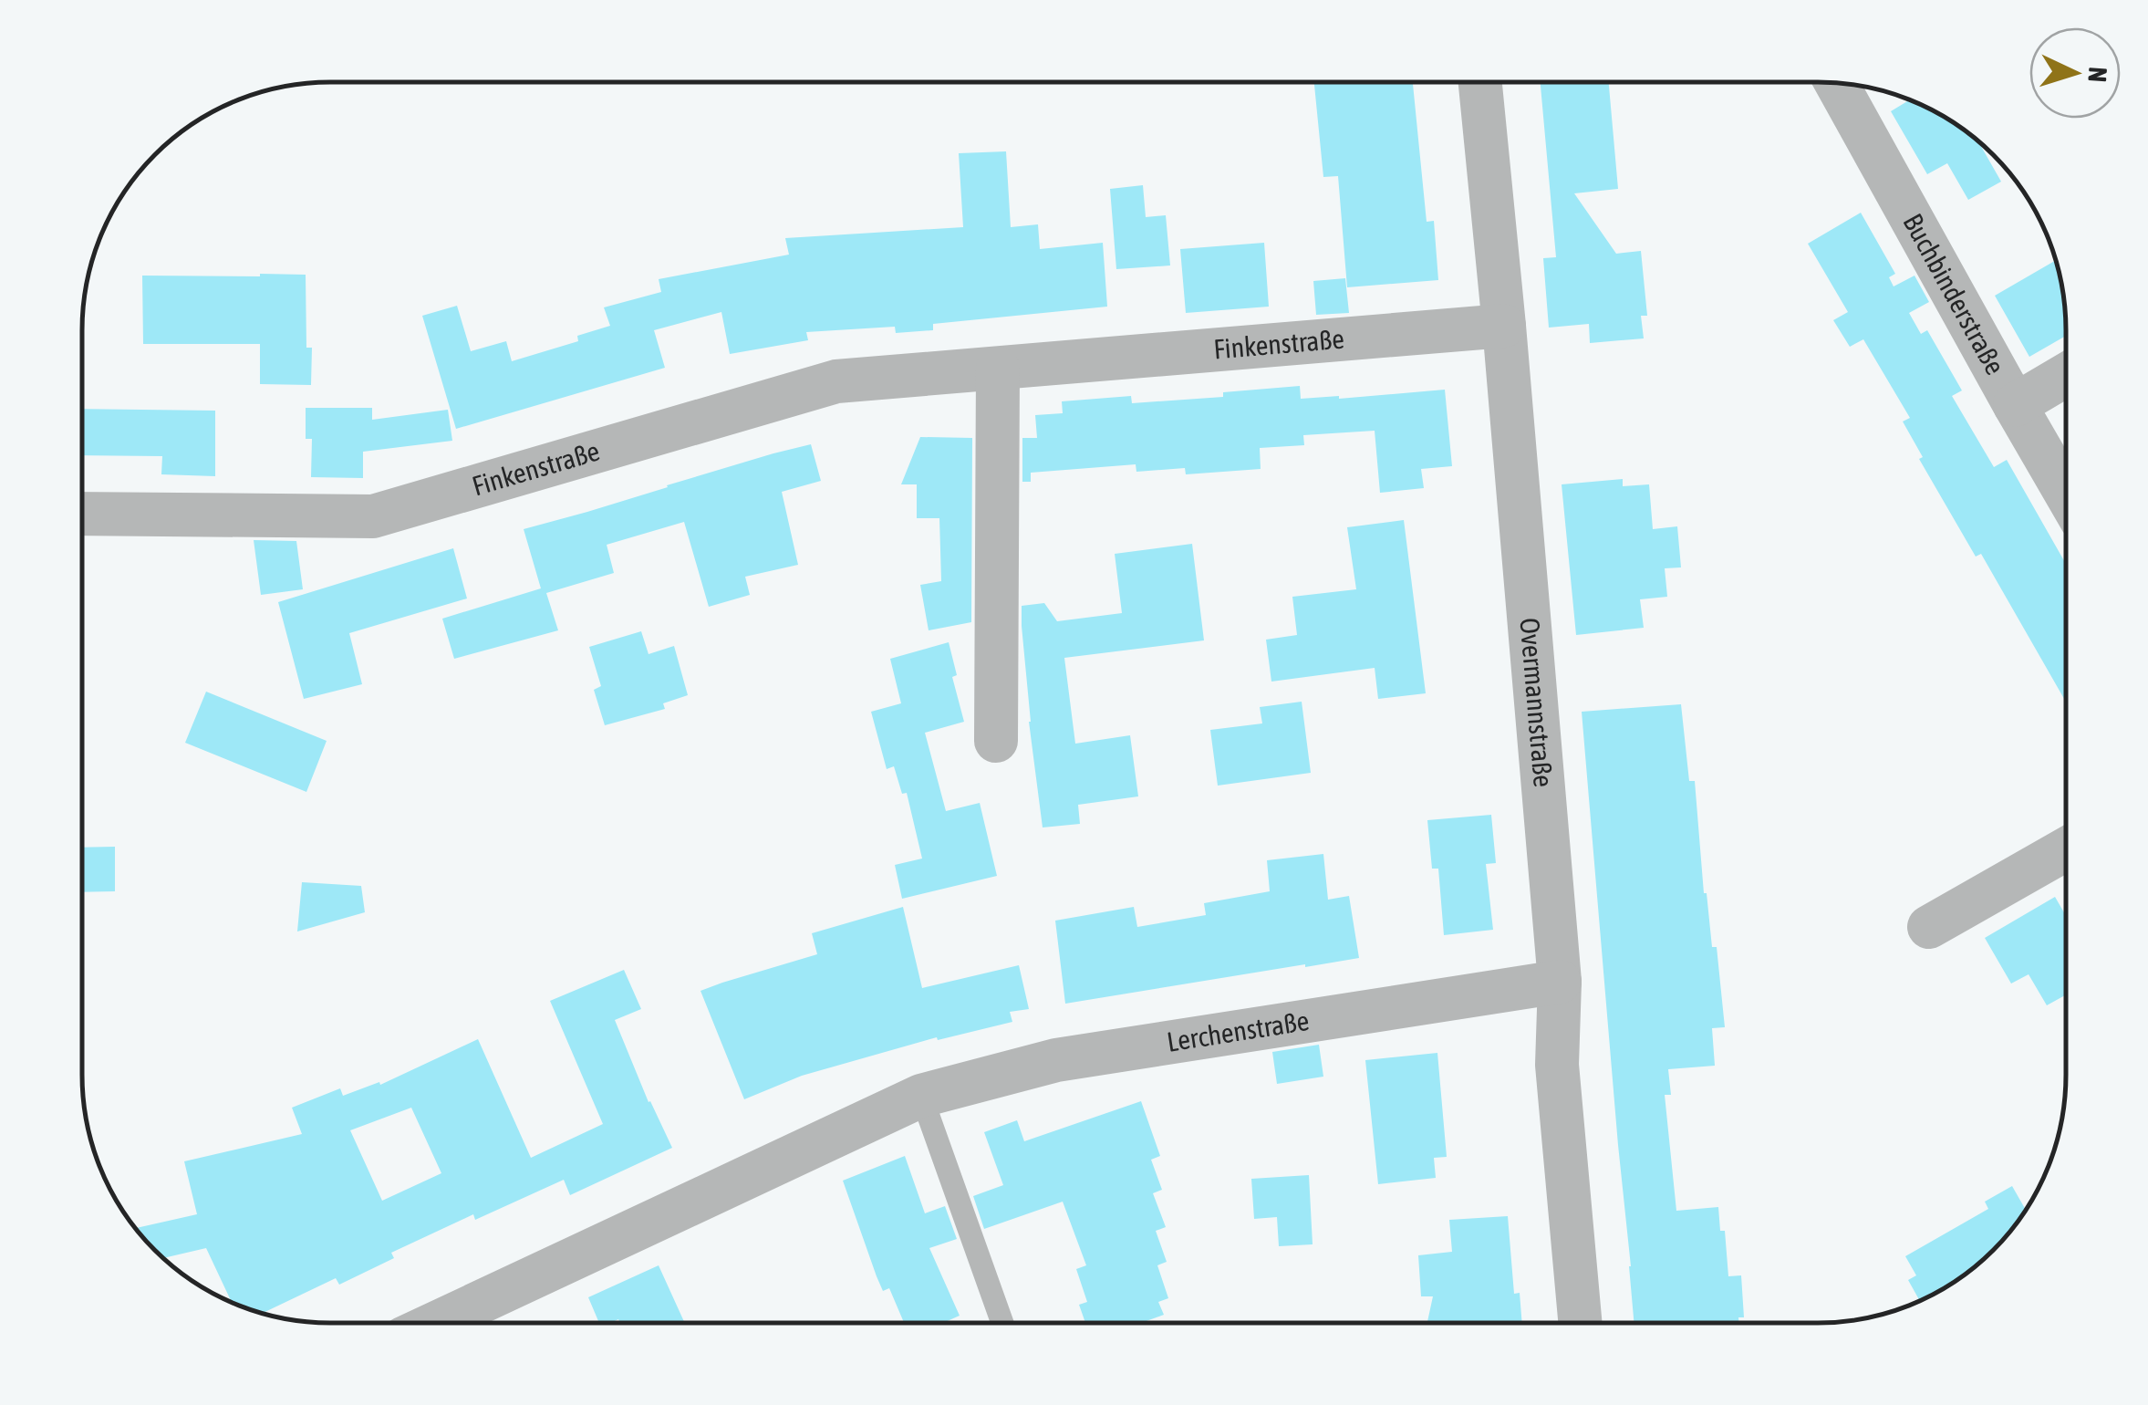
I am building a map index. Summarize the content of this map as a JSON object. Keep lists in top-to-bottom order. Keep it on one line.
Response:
{"streets":{"street":["Buchbinderstraße","Finkenstraße","Overmannstraße","Lerchenstraße"]},"crossings":[["Finkenstraße","Overmannstraße"],["Overmannstraße","Lerchenstraße"]],"north":"right"}
